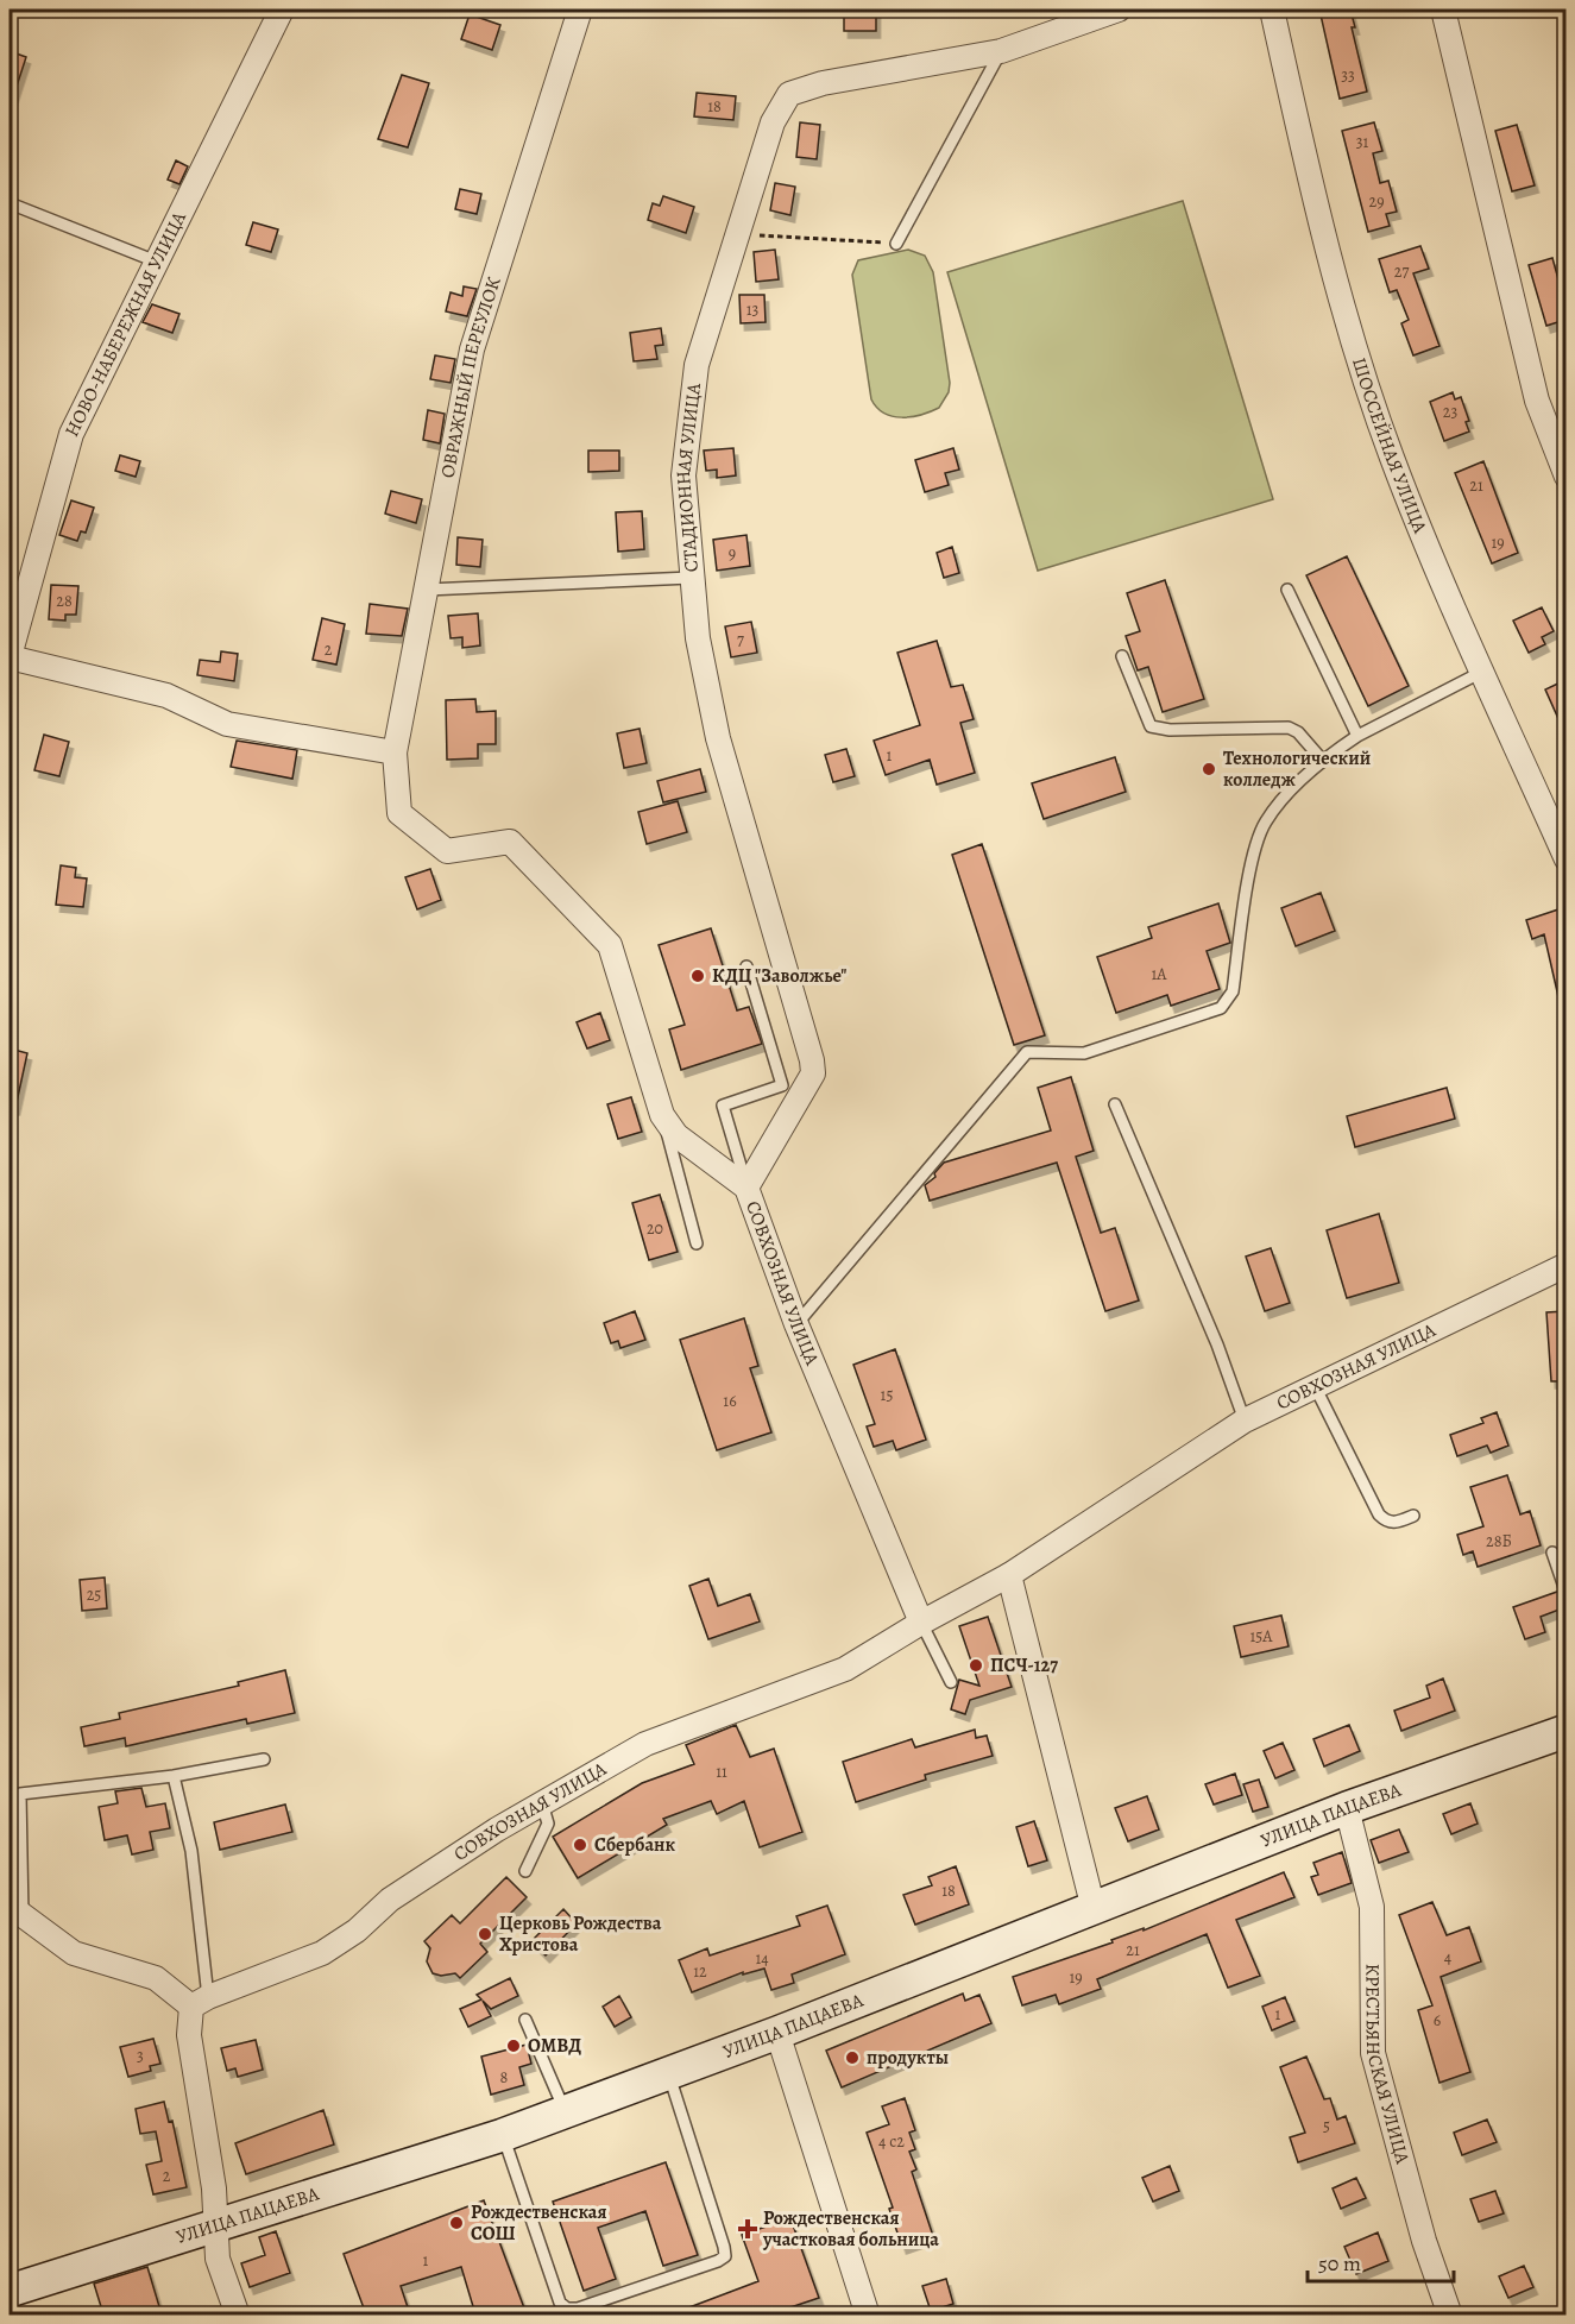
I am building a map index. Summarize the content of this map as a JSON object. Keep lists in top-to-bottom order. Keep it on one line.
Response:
{"streets":{"street":["НОВО-НАБЕРЕЖНАЯ УЛИЦА","ОВРАЖНЫЙ ПЕРЕУЛОК","ШОССЕЙНАЯ УЛИЦА","СТАДИОННАЯ УЛИЦА","СОВХОЗНАЯ УЛИЦА","УЛИЦА ПАЦАЕВА","КРЕСТЬЯНСКАЯ УЛИЦА"]},"crossings":[["ОВРАЖНЫЙ ПЕРЕУЛОК","СОВХОЗНАЯ УЛИЦА"],["СТАДИОННАЯ УЛИЦА","СОВХОЗНАЯ УЛИЦА"],["УЛИЦА ПАЦАЕВА","КРЕСТЬЯНСКАЯ УЛИЦА"]],"places":{"other":["Технологический колледж","КДЦ \"Заволжье\"","ПСЧ-127","Сбербанк","Церковь Рождества Христова","ОМВД","продукты","Рождественская СОШ"],"health":["Рождественская участковая больница"]},"house_numbers":["33","18","31","29","27","13","23","21","19","9","28","7","2","1","1А","20","15","16","28Б","25","15А","11","18","21","4","14","12","19","1","6","3","8","5","4 с2","2","1"],"scale_bar":"50 m"}
